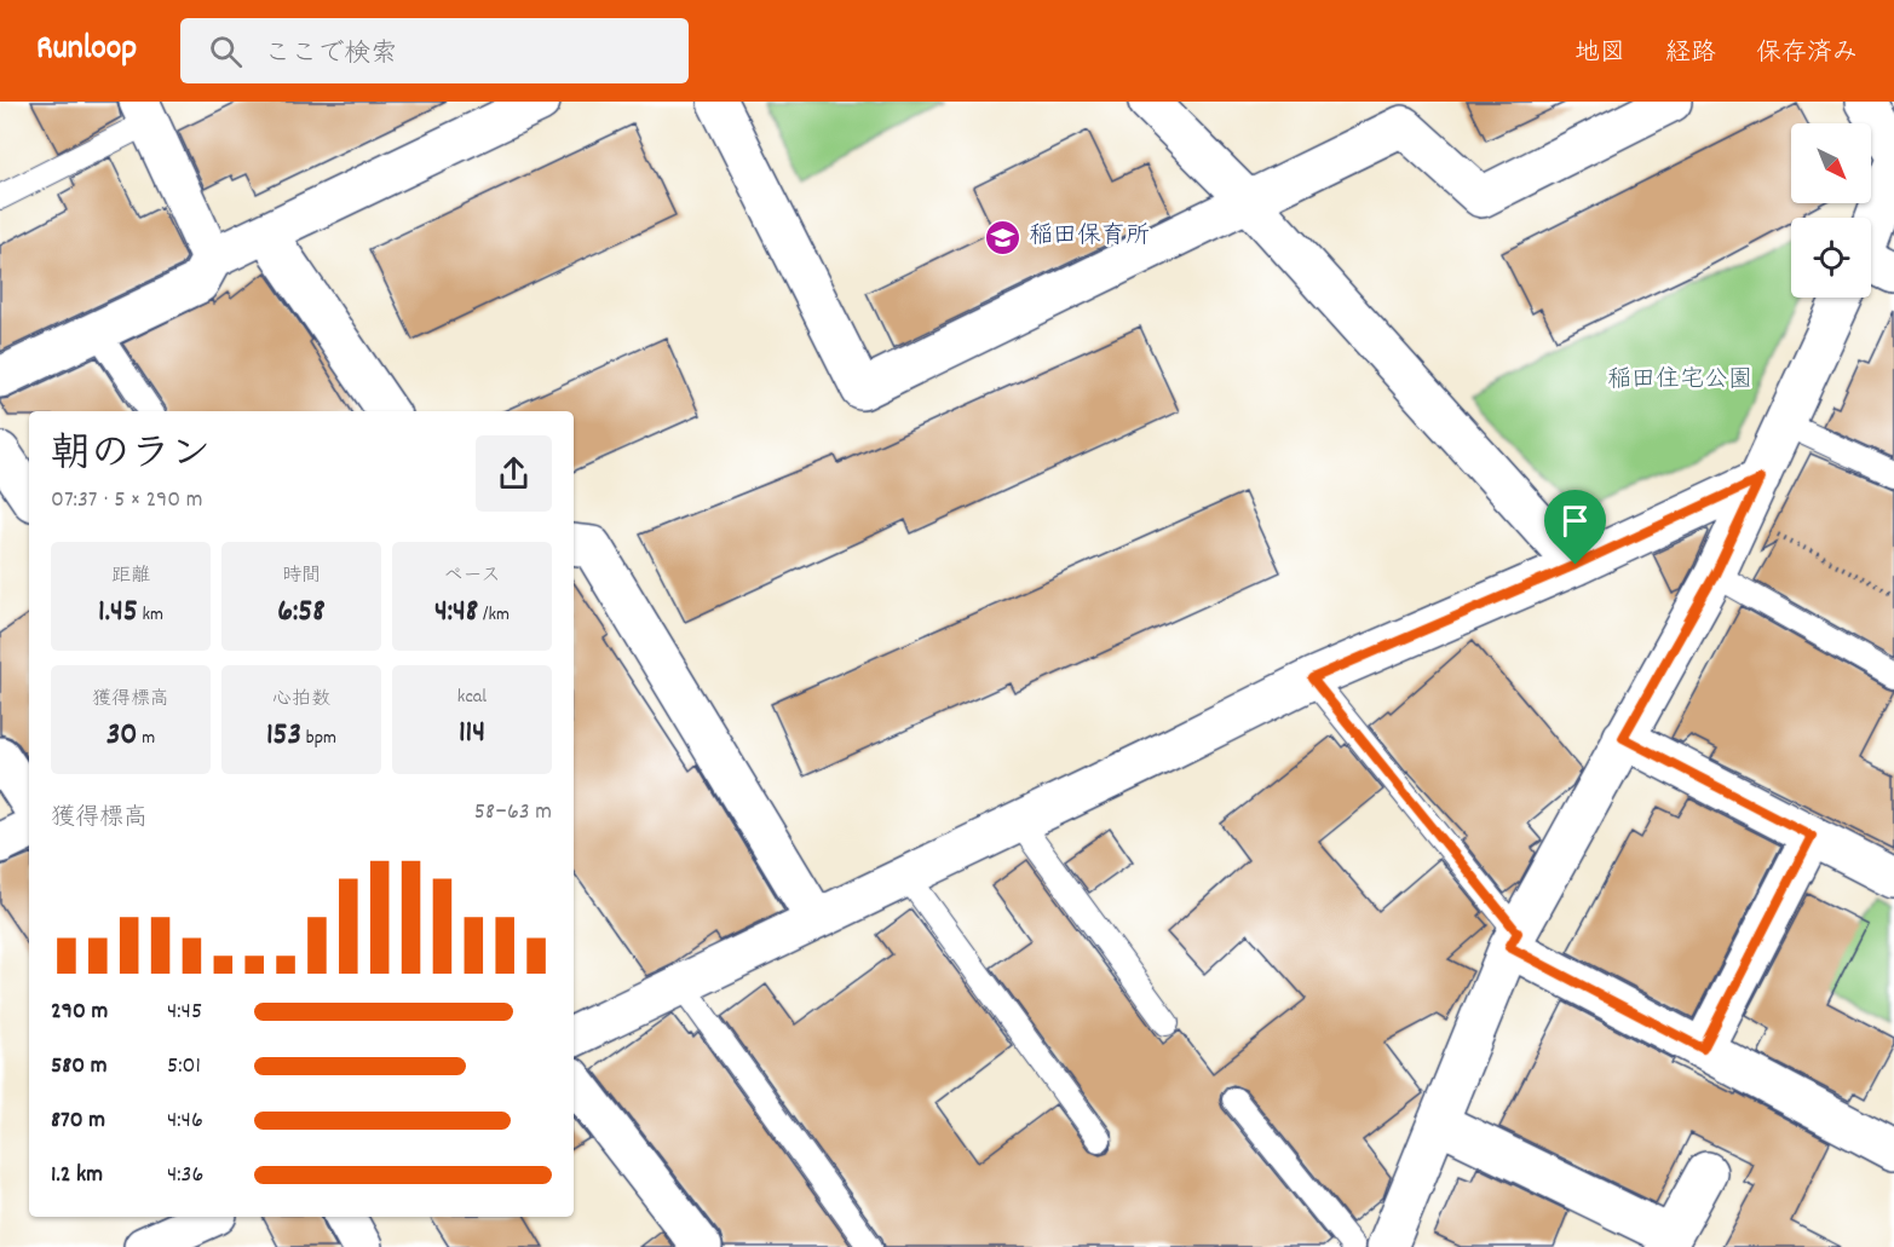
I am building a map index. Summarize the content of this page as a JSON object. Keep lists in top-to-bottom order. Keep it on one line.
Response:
{"parks":["稲田住宅公園"],"places":{"school or university":["稲田保育所"]},"north":"bottom right","page":{"header":"Runloop","search":"ここで検索","nav":["地図","経路","保存済み"],"heading":["朝のラン","07:37 · 5 × 290 m"],"stats":[["距離","1.45 km"],["時間","6:58"],["ペース","4:48 /km"],["獲得標高","30 m"],["心拍数","153 bpm"],["kcal","114"]],"chart":["獲得標高","58–63 m"],"list":[{"name":"290 m","note":"4:45"},{"name":"580 m","note":"5:01"},{"name":"870 m","note":"4:46"},{"name":"1.2 km","note":"4:36"}]}}
